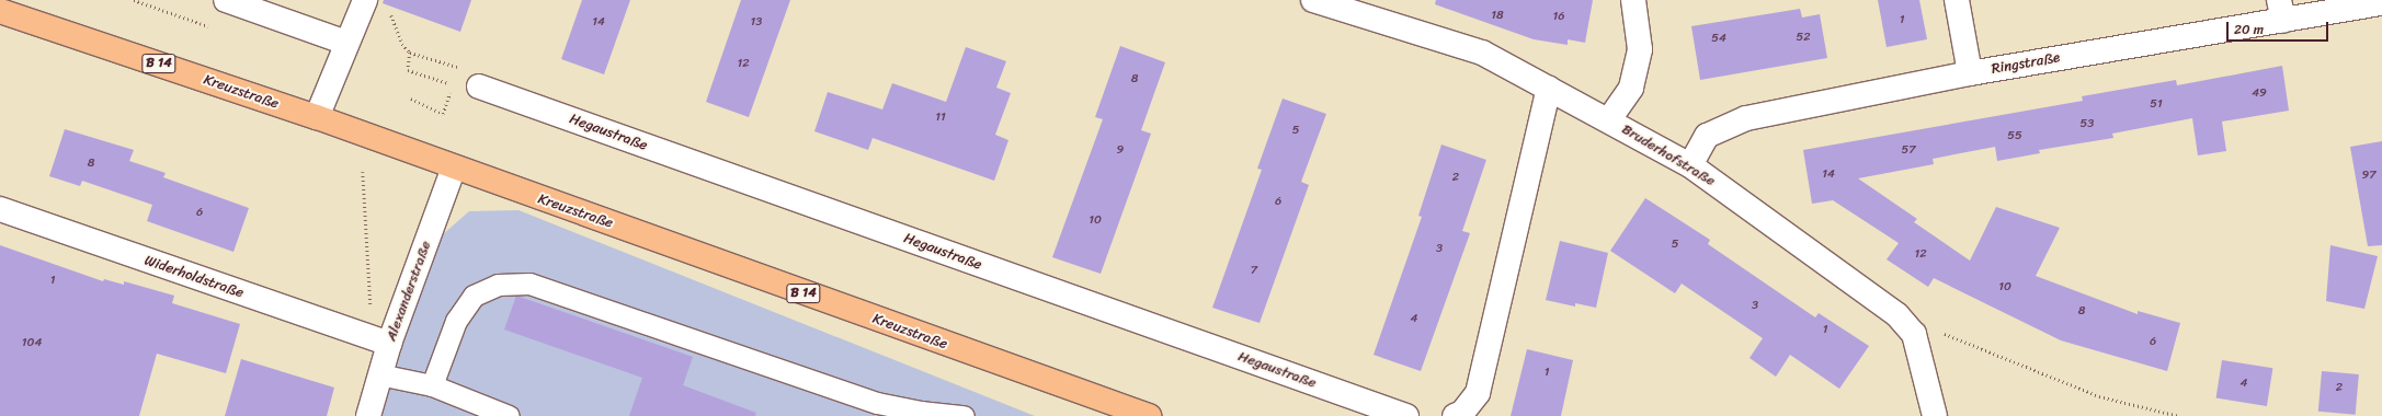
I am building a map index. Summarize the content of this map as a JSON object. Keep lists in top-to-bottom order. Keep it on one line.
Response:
{"streets":{"main road":["B 14","Kreuzstraße"],"street":["Ringstraße","Hegaustraße","Bruderhofstraße","Widerholdstraße","Alexanderstraße"]},"crossings":[["Ringstraße","Bruderhofstraße"],["Kreuzstraße","Alexanderstraße"],["Widerholdstraße","Alexanderstraße"]],"house_numbers":["18","16","1","14","13","52","54","12","8","49","51","11","53","5","55","9","57","8","14","97","2","6","6","10","5","3","12","7","1","10","3","8","4","1","6","104","1","4","2"],"scale_bar":"20 m"}
